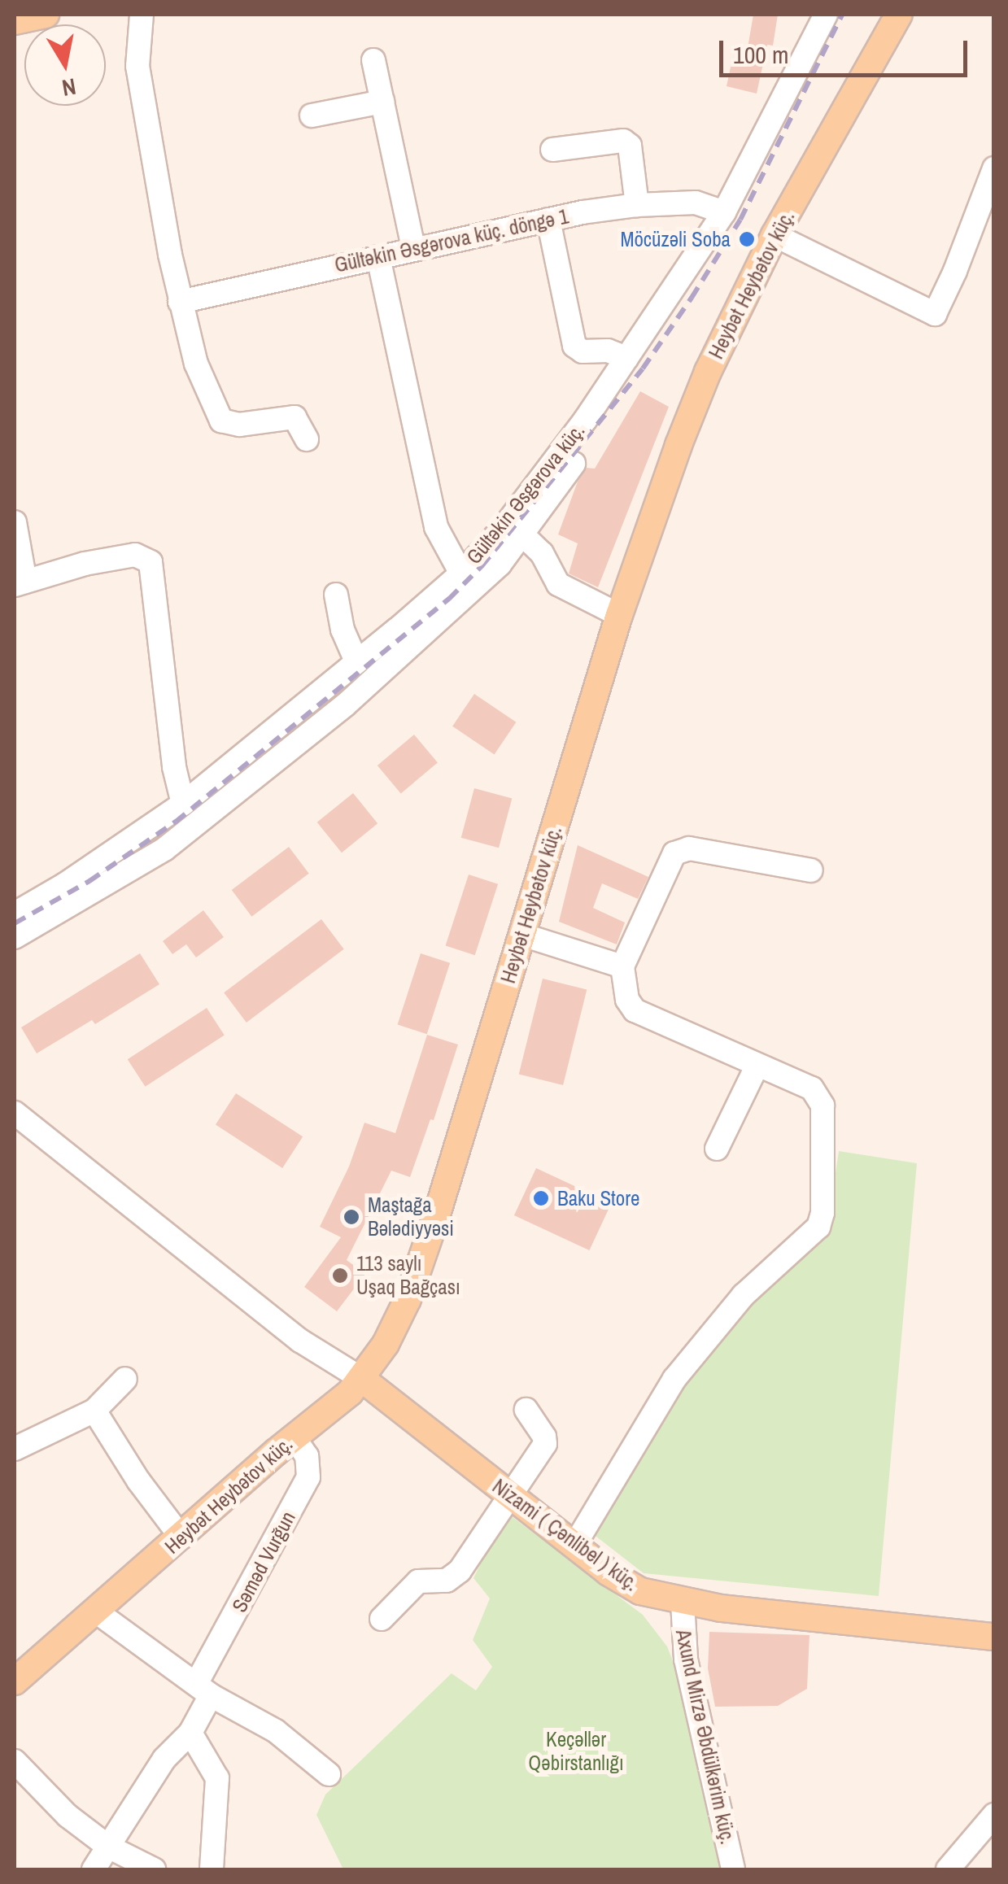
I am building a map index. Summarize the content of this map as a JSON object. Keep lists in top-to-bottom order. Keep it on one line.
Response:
{"streets":{"main road":["Heybət Heybətov küç.","Nizami ( Çənlibel ) küç."],"street":["Gültəkin Əsgərova küç. döngə 1","Gültəkin Əsgərova küç.","Səməd Vurğun","Axund Mirzə Əbdülkərim küç."]},"crossings":[["Gültəkin Əsgərova küç. döngə 1","Gültəkin Əsgərova küç."],["Heybət Heybətov küç.","Nizami ( Çənlibel ) küç."],["Heybət Heybətov küç.","Səməd Vurğun"],["Nizami ( Çənlibel ) küç.","Axund Mirzə Əbdülkərim küç."]],"parks":["Keçəllər Qəbirstanlığı"],"places":["Möcüzəli Soba","Baku Store","Maştağa Bələdiyyəsi","113 saylı Uşaq Bağçası"],"scale_bar":"100 m","north":"bottom"}
